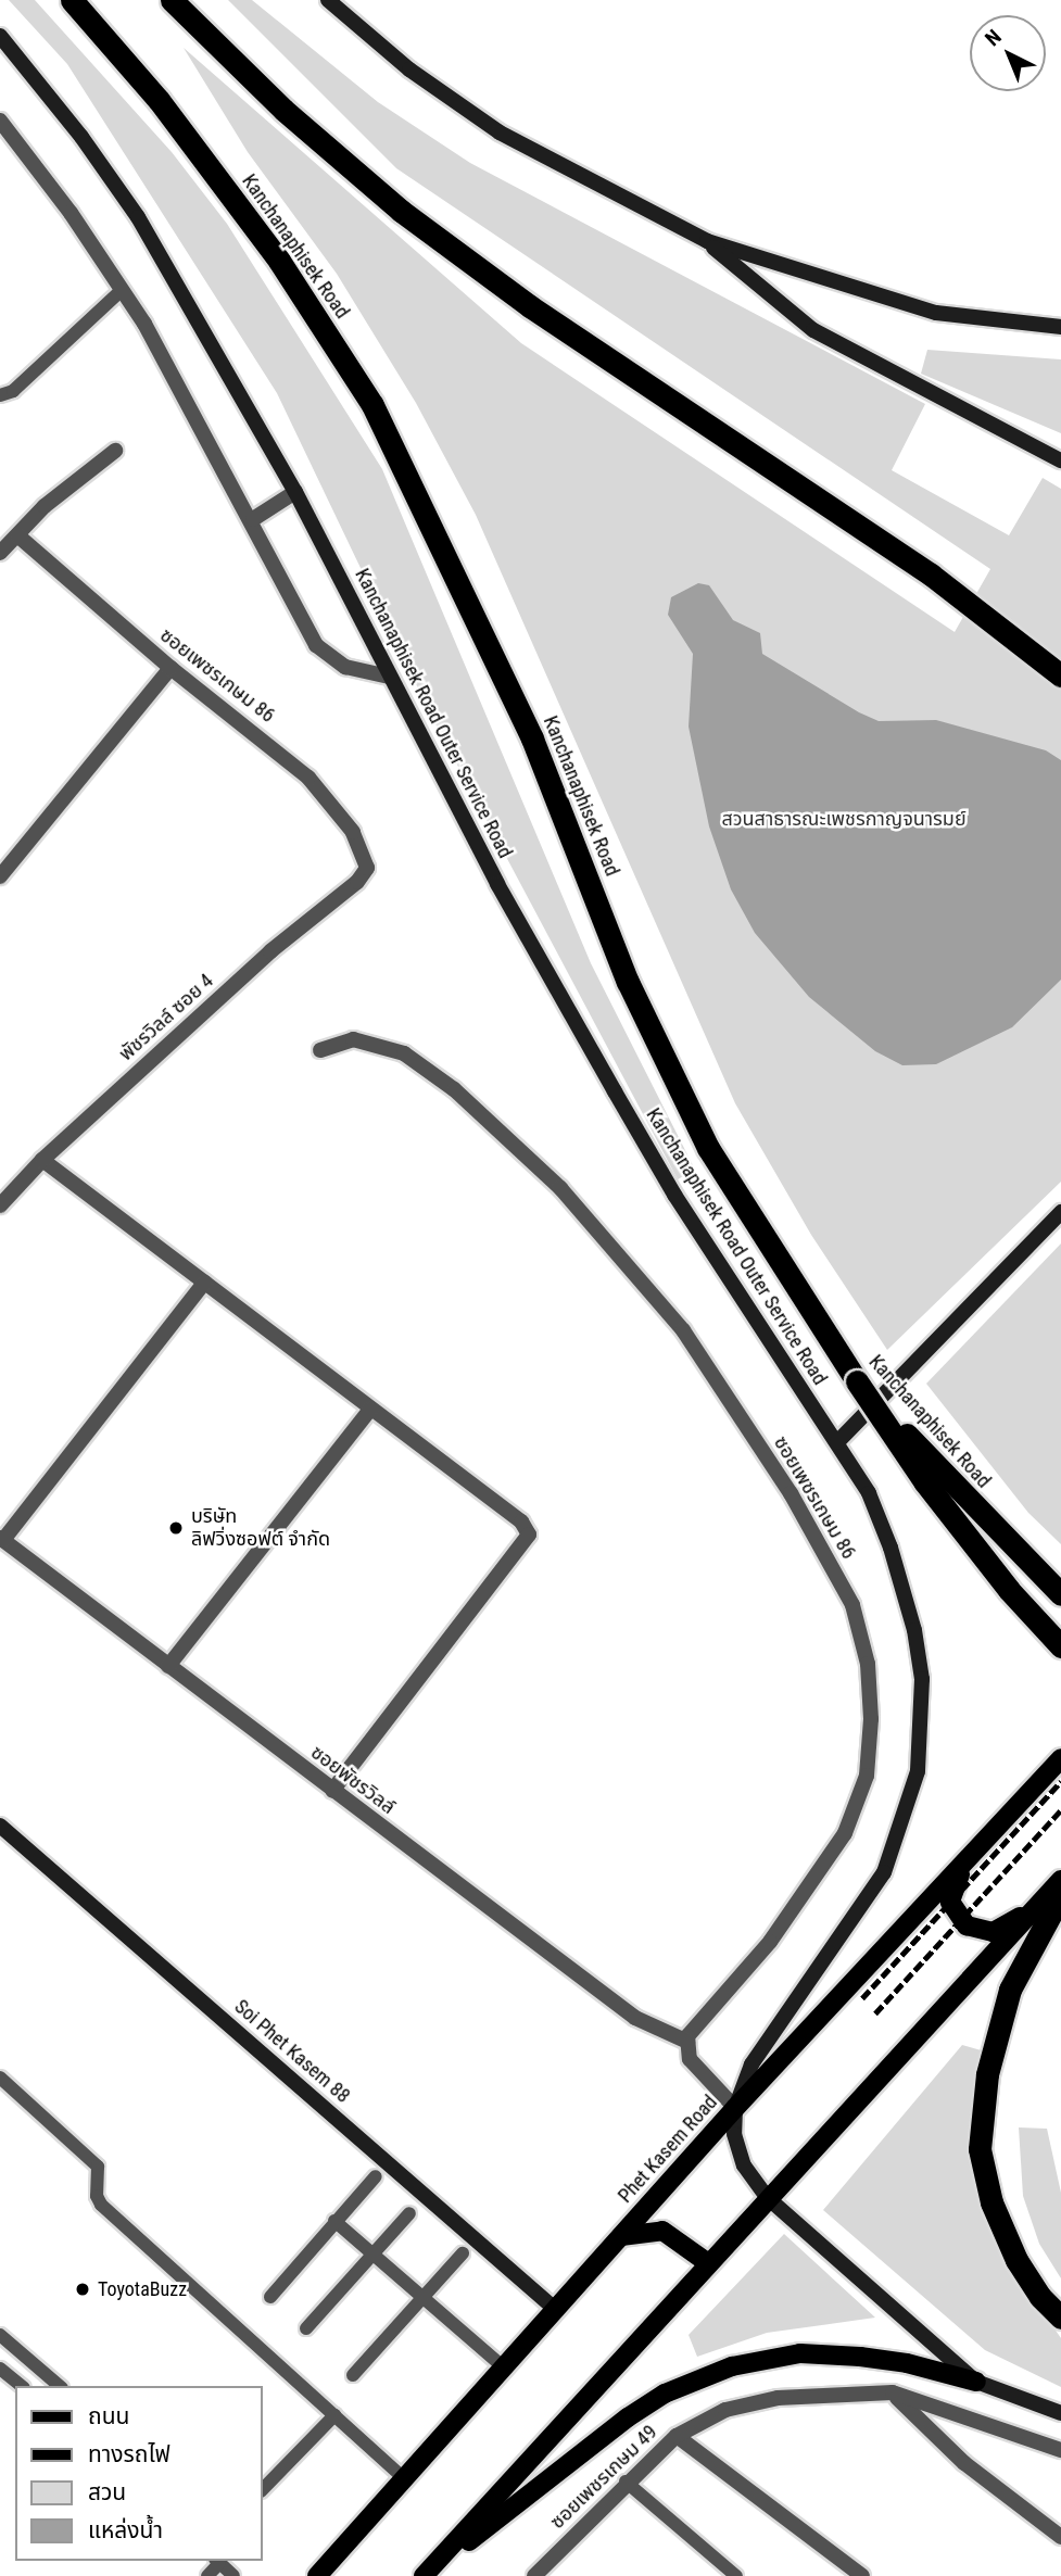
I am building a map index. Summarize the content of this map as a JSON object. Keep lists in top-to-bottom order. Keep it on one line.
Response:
{"streets":{"highway":["Kanchanaphisek Road"],"main road":["Kanchanaphisek Road Outer Service Road","Soi Phet Kasem 88","Phet Kasem Road"],"street":["ซอยเพชรเกษม 86","พัชรวิลล์ ซอย 4","ซอยพัชรวิลล์","ซอยเพชรเกษม 49"]},"crossings":[["ซอยเพชรเกษม 86","พัชรวิลล์ ซอย 4"],["ซอยเพชรเกษม 86","ซอยพัชรวิลล์"],["Kanchanaphisek Road Outer Service Road","Phet Kasem Road"],["Soi Phet Kasem 88","Phet Kasem Road"]],"parks":["สวนสาธารณะเพชรกาญจนารมย์"],"places":["บริษัท ลิฟวิ่งซอฟต์ จำกัด","ToyotaBuzz"],"legend":["ถนน","ทางรถไฟ","สวน","แหล่งน้ำ"],"north":"top left"}
